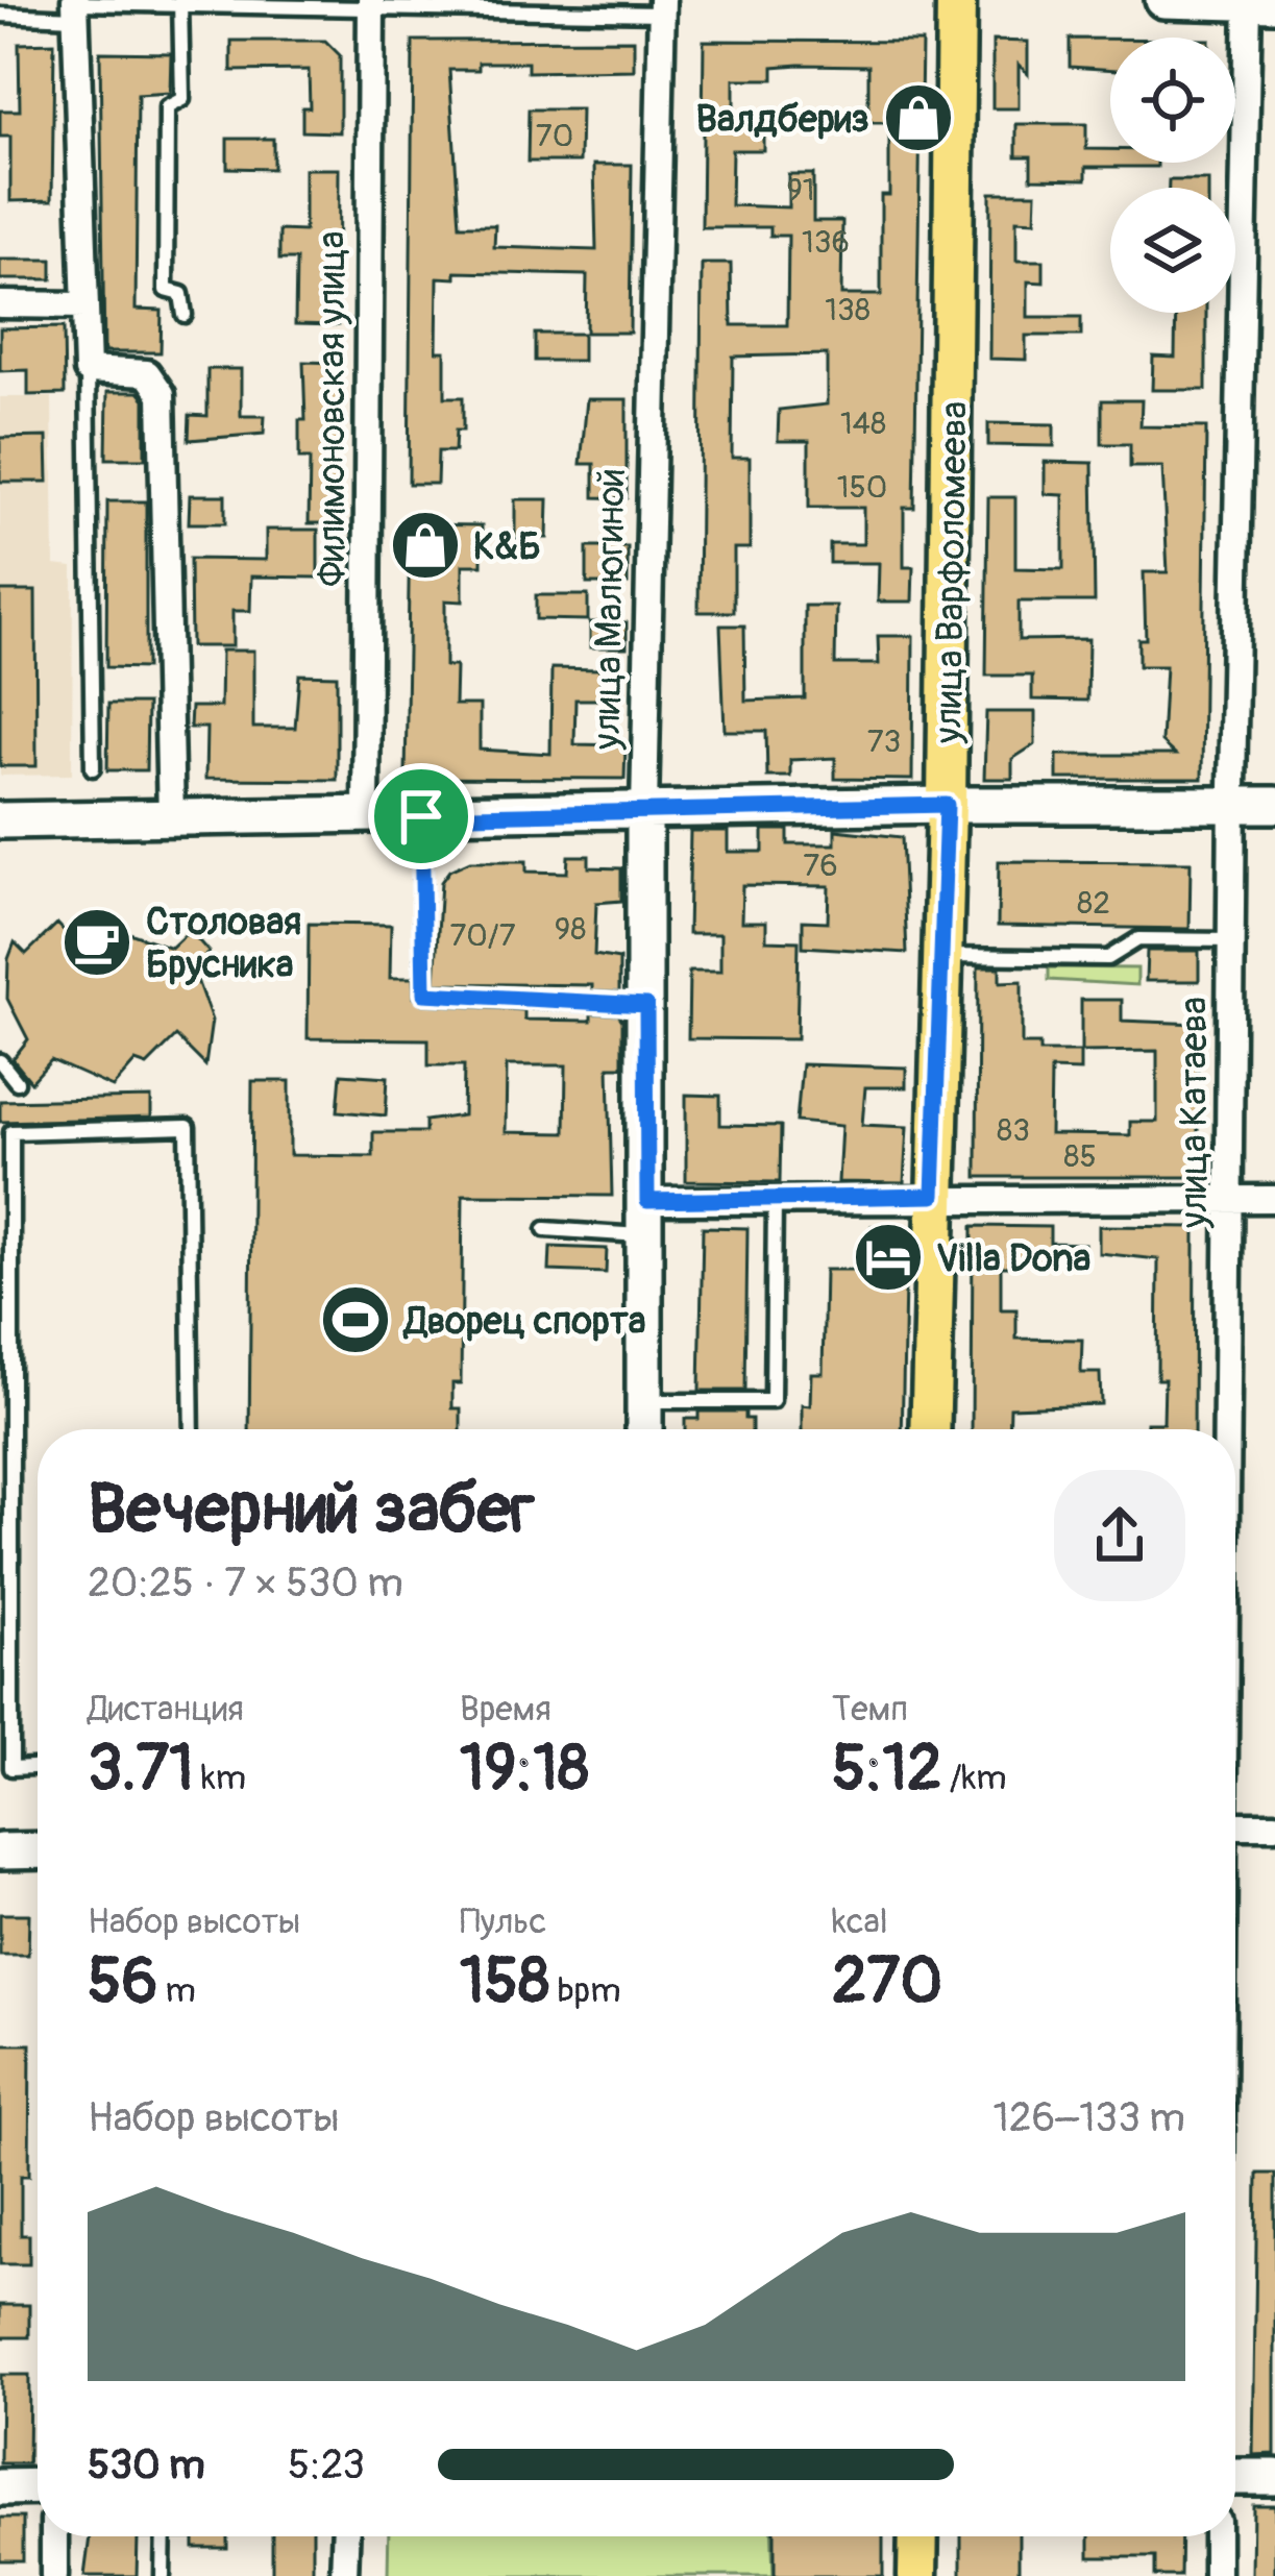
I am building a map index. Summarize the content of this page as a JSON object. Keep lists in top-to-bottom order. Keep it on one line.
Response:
{"streets":{"main road":["улица Варфоломеева","улица Малюгиной"],"street":["Филимоновская улица","улица Катаева"]},"places":{"shop":["Валдбериз","К&Б"],"cafe":["Столовая Брусника"],"hotel":["Villa Dona"],"sports":["Дворец спорта"]},"house_numbers":["70","91","136","138","148","150","73","76","82","98","70/7","83","85"],"page":{"heading":["Вечерний забег","20:25 · 7 × 530 m"],"stats":[["Дистанция","3.71 km"],["Время","19:18"],["Темп","5:12 /km"],["Набор высоты","56 m"],["Пульс","158 bpm"],["kcal","270"]],"chart":["Набор высоты","126–133 m"],"list":[{"name":"530 m","note":"5:23"}]}}
